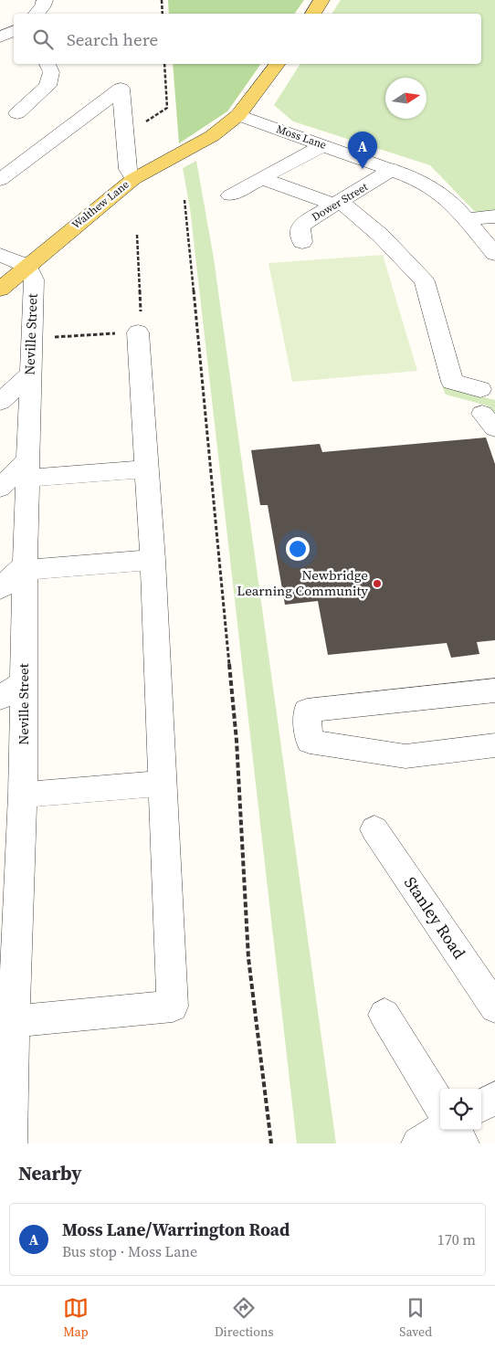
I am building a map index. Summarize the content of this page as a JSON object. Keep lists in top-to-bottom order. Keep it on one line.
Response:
{"streets":{"main road":["Walthew Lane"],"street":["Moss Lane","Dower Street","Neville Street","Stanley Road"]},"crossings":[["Moss Lane","Dower Street"],["Moss Lane","Walthew Lane"],["Walthew Lane","Neville Street"]],"places":["Newbridge Learning Community"],"north":"right","page":{"search":"Search here","pins":"A","heading":"Nearby","list":[{"mark":"A","name":"Moss Lane/Warrington Road","note":"Bus stop · Moss Lane","value":"170 m"}],"nav":["Map","Directions","Saved"]}}
